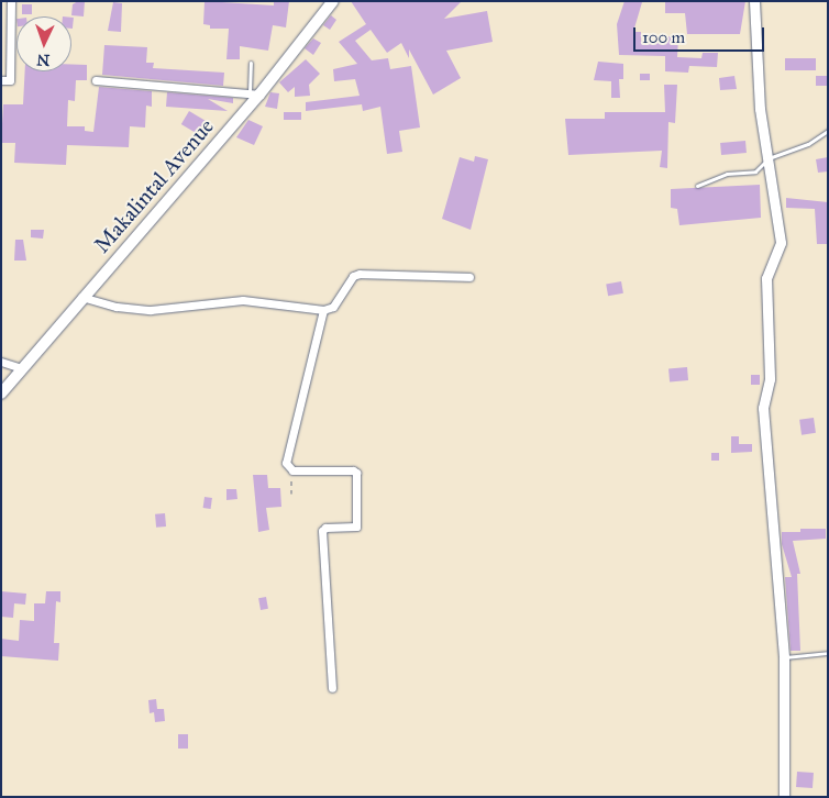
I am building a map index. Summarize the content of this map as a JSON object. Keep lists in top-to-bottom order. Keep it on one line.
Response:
{"streets":{"main road":["Makalintal Avenue"]},"scale_bar":"100 m","north":"bottom"}
